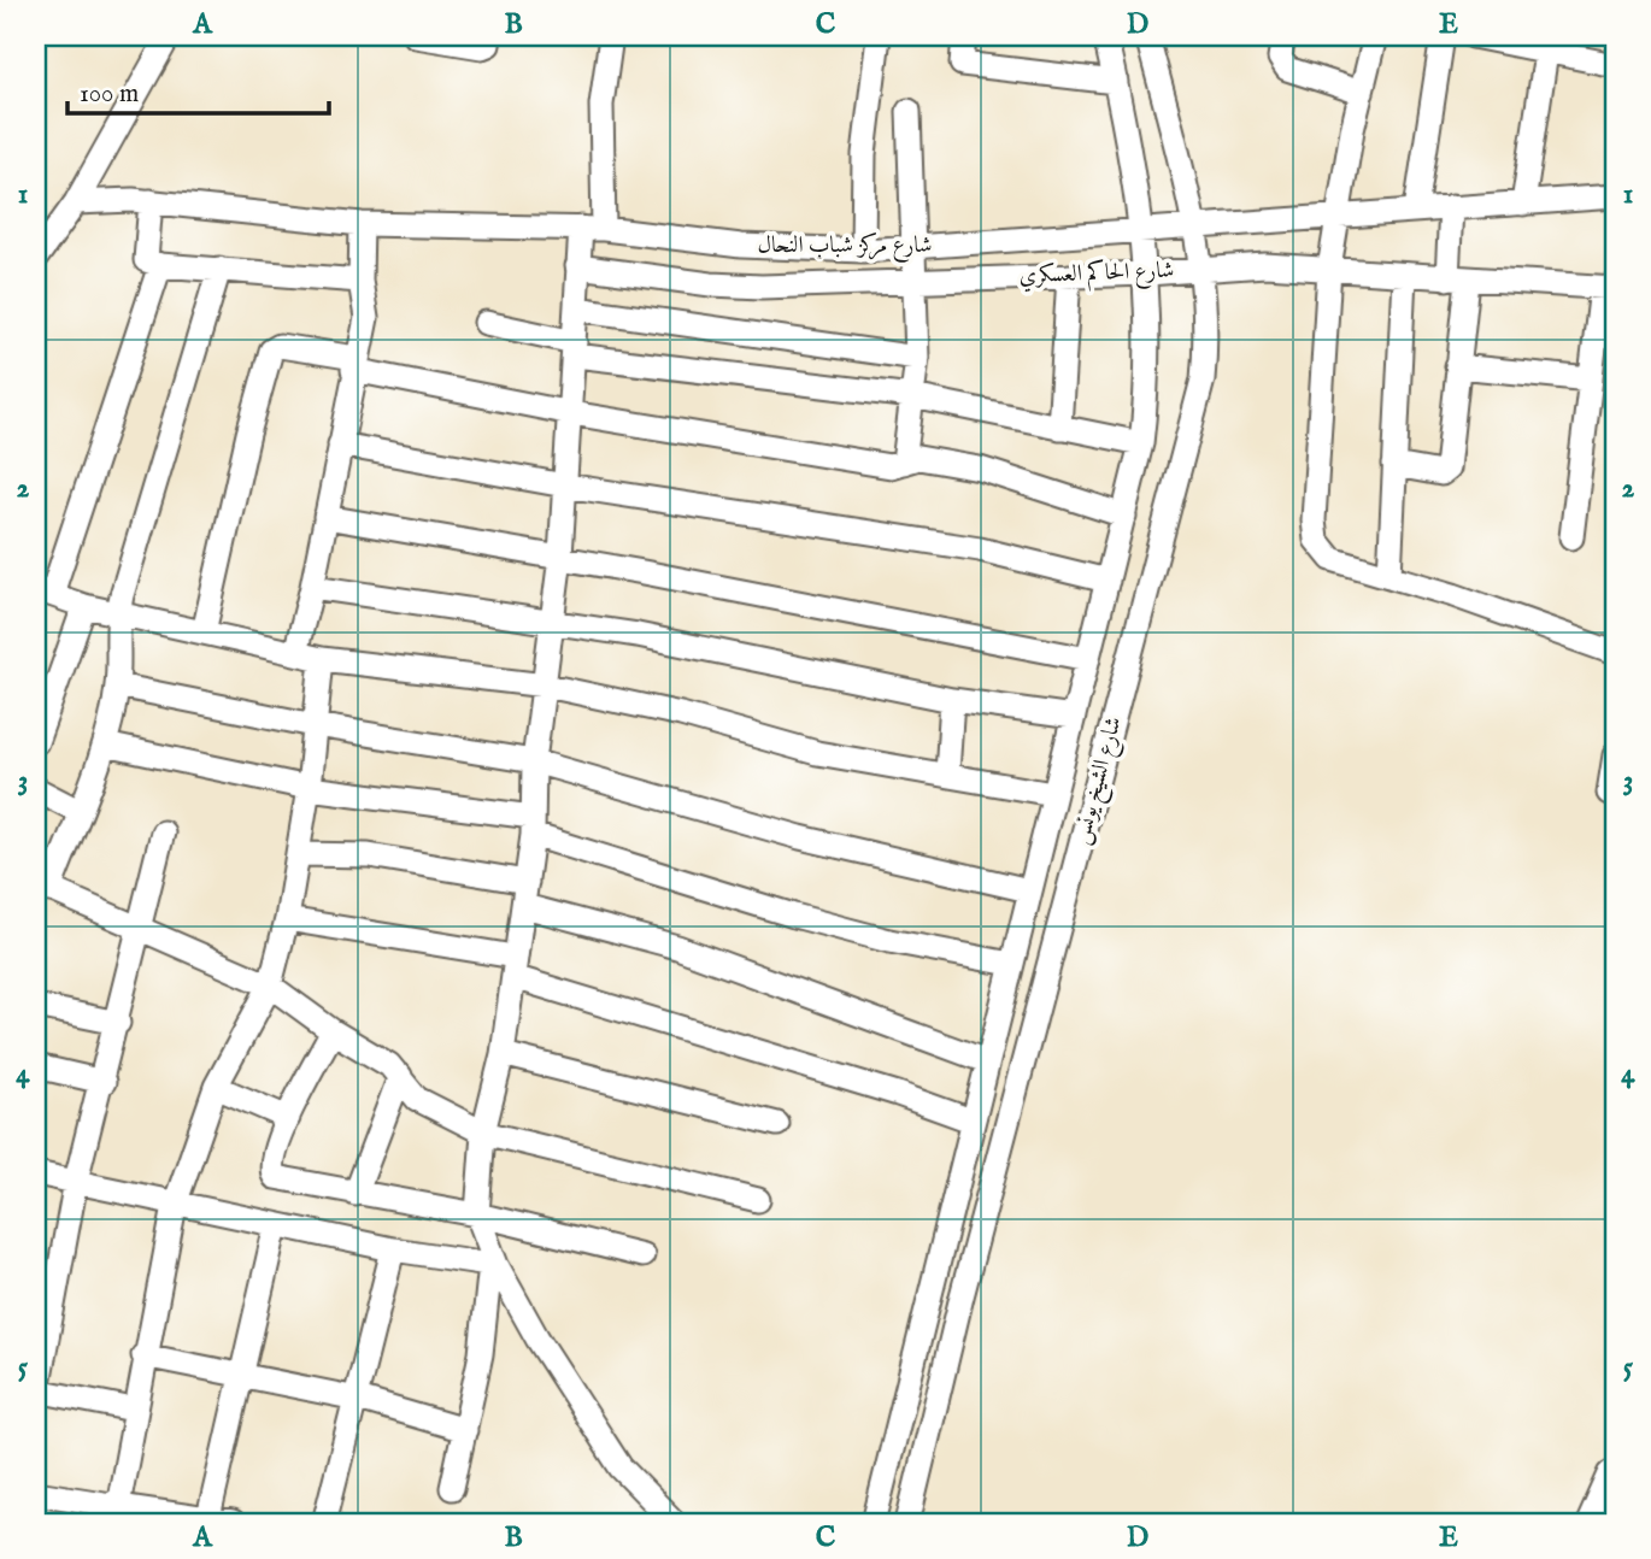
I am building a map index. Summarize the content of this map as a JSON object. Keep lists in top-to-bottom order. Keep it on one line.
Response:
{"streets":{"street":["شارع مركز شباب النحال","شارع الحاكم العسكري","شارع الشيخ يونس"]},"crossings":[["شارع مركز شباب النحال","شارع الشيخ يونس"],["شارع الحاكم العسكري","شارع الشيخ يونس"]],"scale_bar":"100 m","grid":{"columns":["A","B","C","D","E"],"rows":["1","2","3","4","5"]}}
